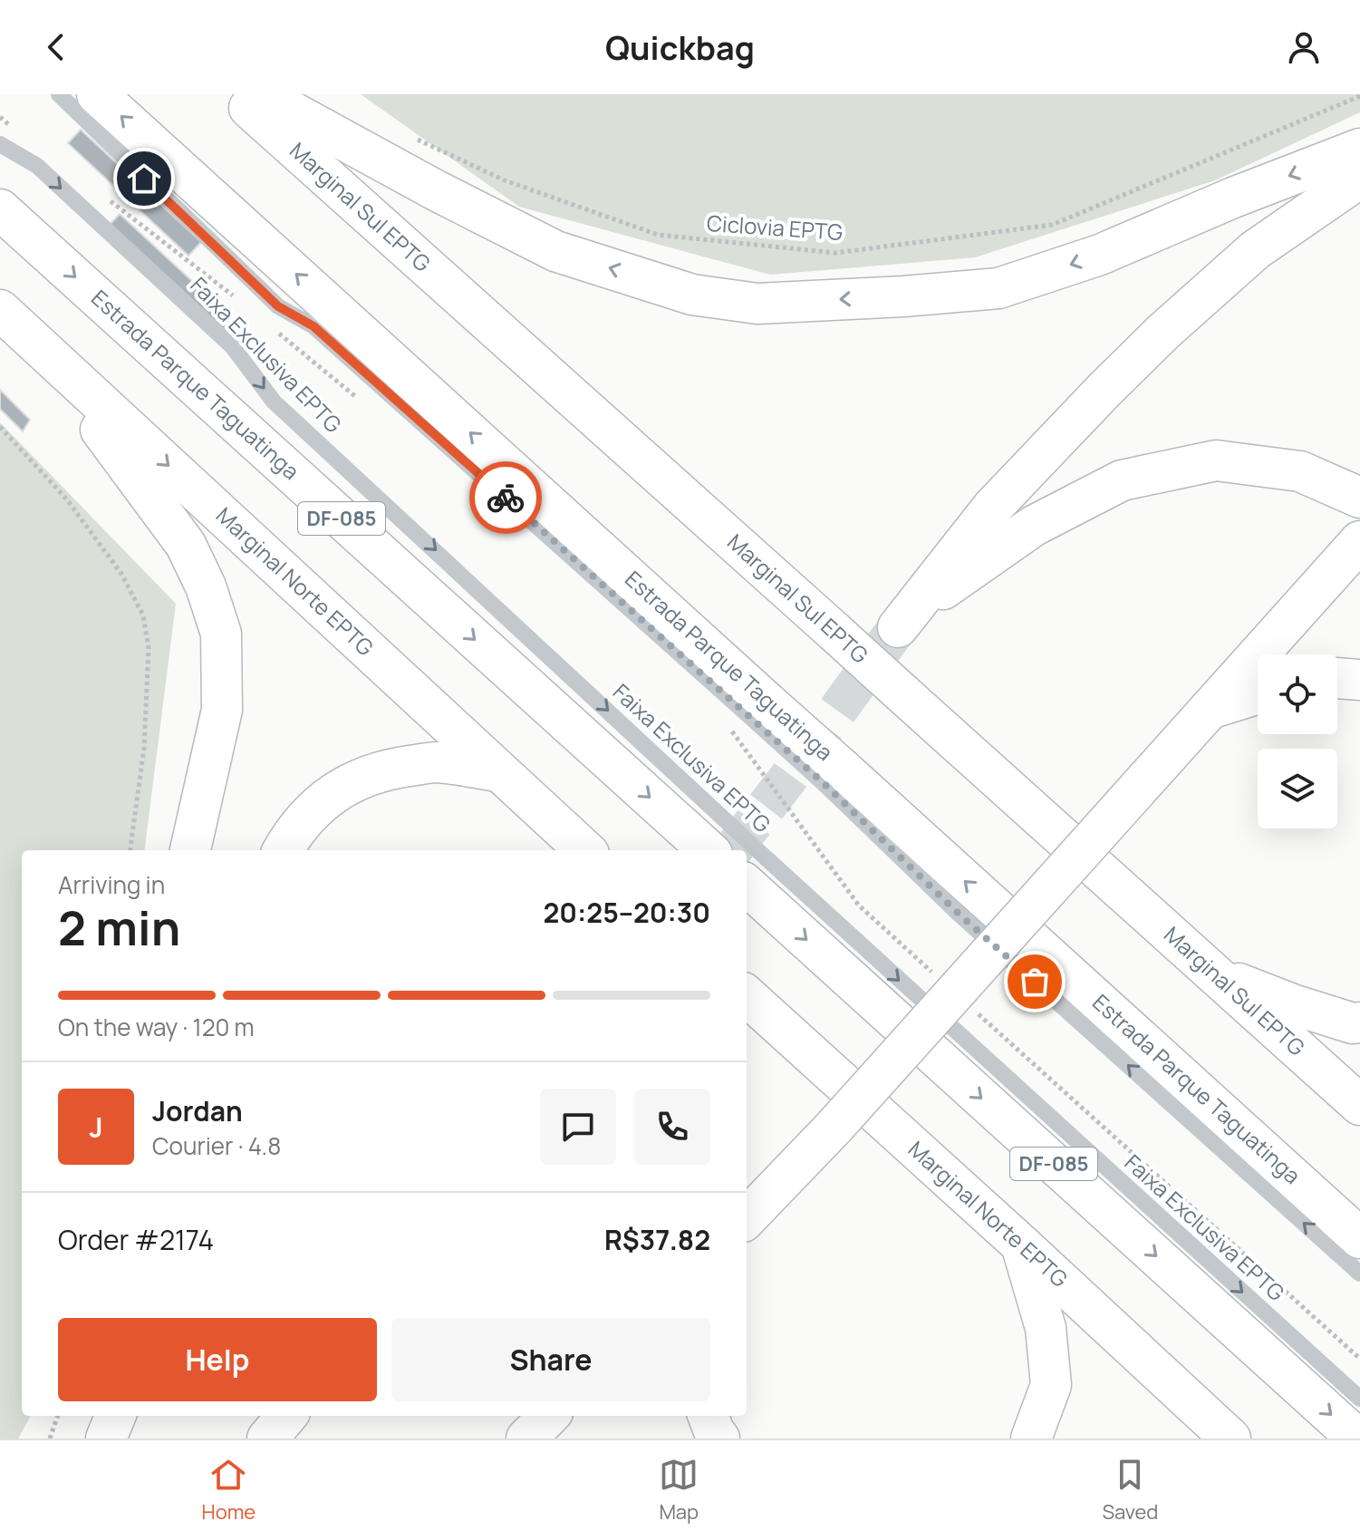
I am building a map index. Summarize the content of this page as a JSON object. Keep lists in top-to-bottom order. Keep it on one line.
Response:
{"streets":{"main road":["Marginal Sul EPTG","Estrada Parque Taguatinga","DF-085","Marginal Norte EPTG"],"lane":["Faixa Exclusiva EPTG"],"path":["Ciclovia EPTG"]},"crossings":[["Faixa Exclusiva EPTG","Estrada Parque Taguatinga"],["Faixa Exclusiva EPTG","DF-085"]],"one_way":["Marginal Norte EPTG"],"page":{"header":"Quickbag","heading":["2 min","Arriving in","20:25–20:30"],"panel":["Jordan","Courier · 4.8","Order #2174","R$37.82"],"bar":"On the way · 120 m","round":"J","buttons":["Help","Share"],"tabs":["Home","Map","Saved"]}}
